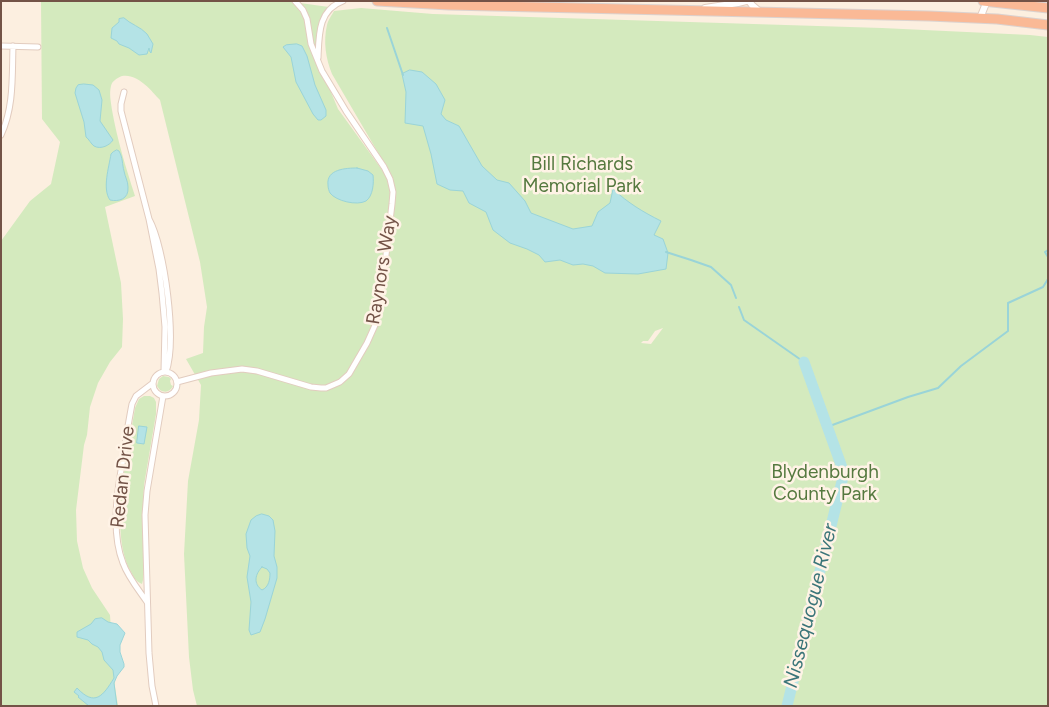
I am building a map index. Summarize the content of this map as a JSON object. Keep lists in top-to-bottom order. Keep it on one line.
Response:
{"streets":{"street":["Raynors Way","Redan Drive"]},"crossings":[["Raynors Way","Redan Drive"]],"water":["Nissequogue River"],"parks":["Bill Richards Memorial Park","Blydenburgh County Park"]}
